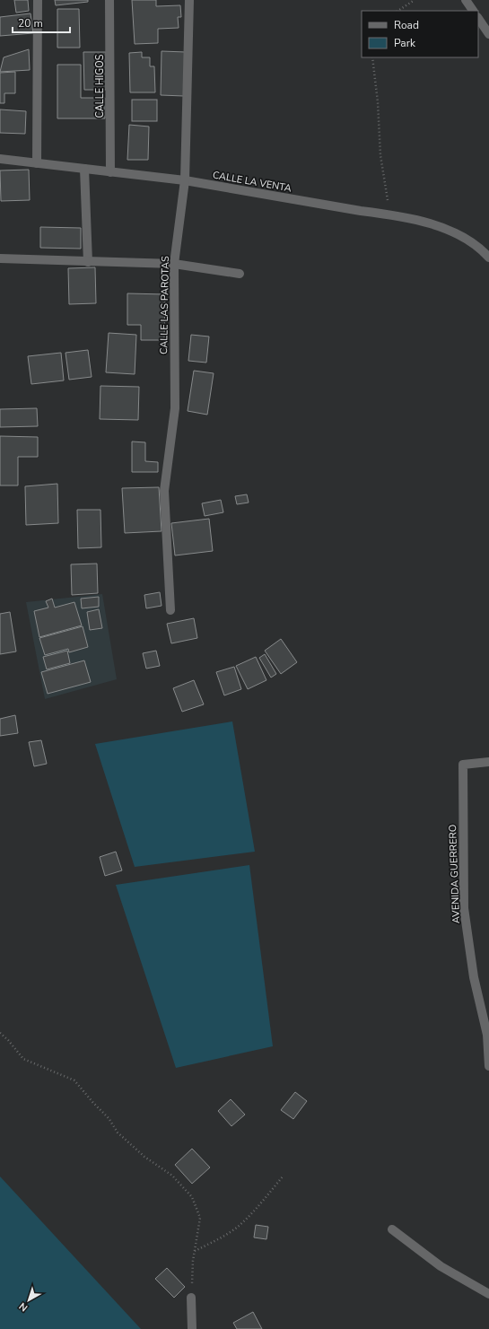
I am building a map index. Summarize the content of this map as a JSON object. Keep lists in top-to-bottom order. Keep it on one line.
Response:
{"streets":{"street":["CALLE HIGOS","CALLE LA VENTA","CALLE LAS PAROTAS","AVENIDA GUERRERO"]},"crossings":[["CALLE HIGOS","CALLE LA VENTA"],["CALLE LA VENTA","CALLE LAS PAROTAS"]],"legend":["Road","Park"],"scale_bar":"20 m","north":"bottom left"}
